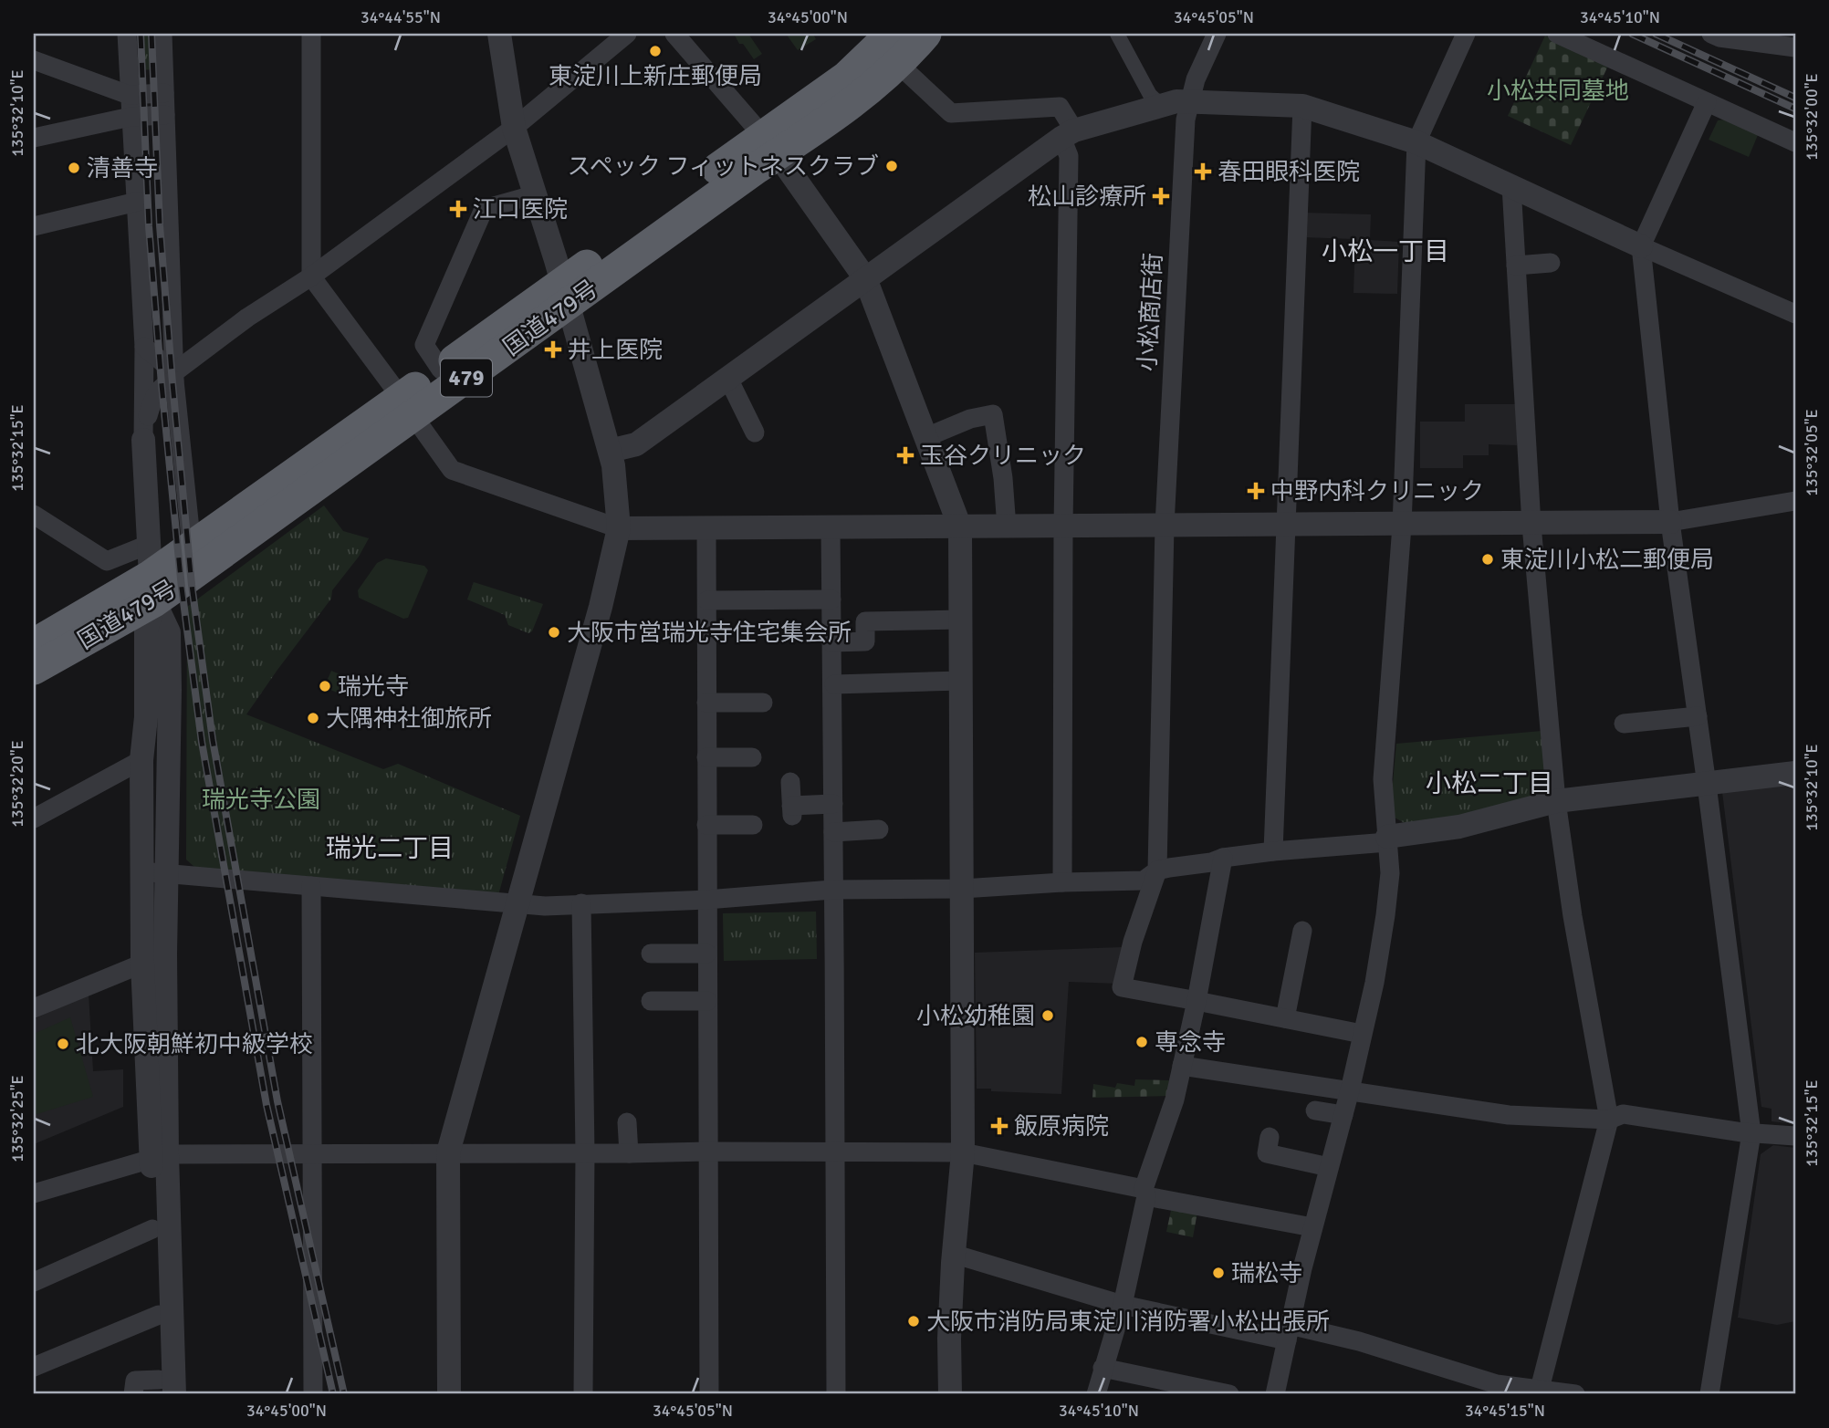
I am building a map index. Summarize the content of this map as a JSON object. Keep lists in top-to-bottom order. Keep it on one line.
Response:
{"streets":{"highway":["国道479号","479"],"street":["小松商店街"]},"districts":["小松一丁目","小松二丁目","瑞光二丁目"],"parks":["小松共同墓地","瑞光寺公園"],"places":{"other":["東淀川上新庄郵便局","スペック フィットネスクラブ","清善寺","東淀川小松二郵便局","大阪市営瑞光寺住宅集会所","瑞光寺","大隅神社御旅所","小松幼稚園","専念寺","北大阪朝鮮初中級学校","瑞松寺","大阪市消防局東淀川消防署小松出張所"],"health":["春田眼科医院","松山診療所","江口医院","井上医院","玉谷クリニック","中野内科クリニック","飯原病院"]},"coordinates":["34°44'55\"N","34°45'00\"N","34°45'05\"N","34°45'10\"N","135°32'10\"E","135°32'00\"E","135°32'15\"E","135°32'05\"E","135°32'20\"E","135°32'25\"E","34°45'15\"N"]}
